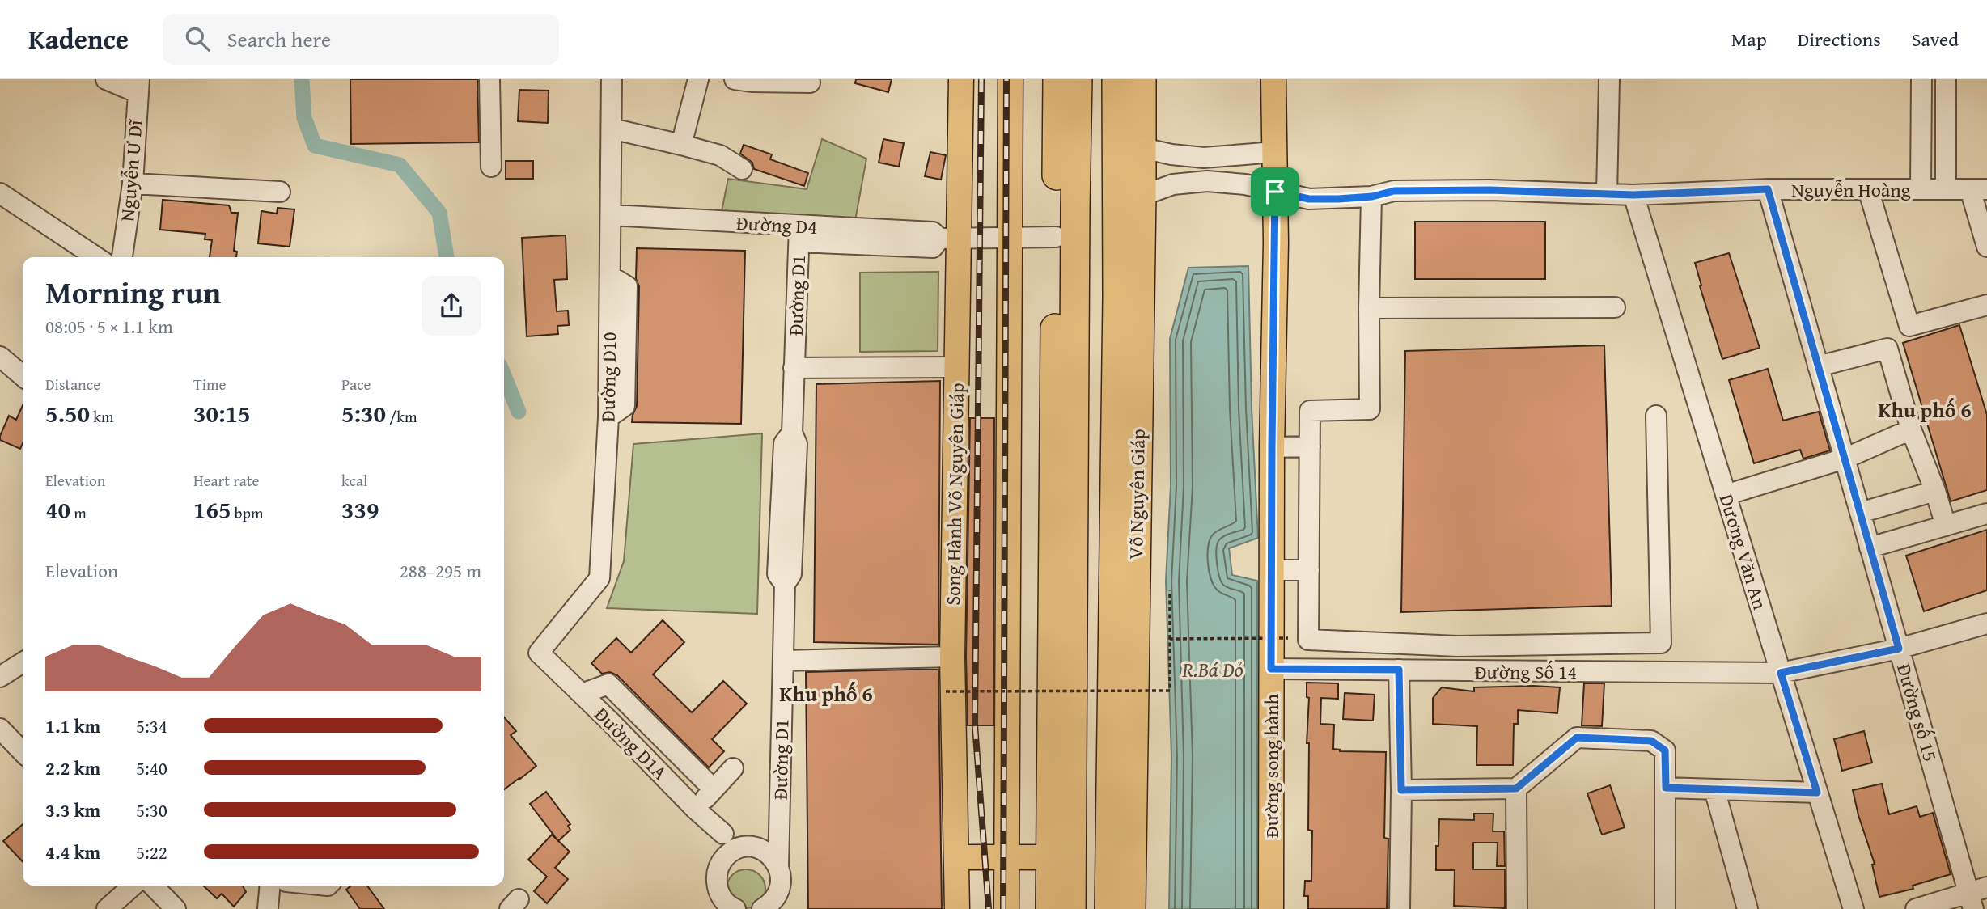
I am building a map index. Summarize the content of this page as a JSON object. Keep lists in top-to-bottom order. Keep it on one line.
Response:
{"streets":{"highway":["Võ Nguyên Giáp"],"main road":["Song Hành Võ Nguyên Giáp","Đường song hành"],"street":["Nguyễn Ư Dĩ","Nguyễn Hoàng","Đường D4","Đường D1","Đường D10","Dương Văn An","Đường Số 14","Đường số 15","Đường D1A"]},"crossings":[["Nguyễn Hoàng","Võ Nguyên Giáp"],["Nguyễn Hoàng","Dương Văn An"],["Nguyễn Hoàng","Đường số 15"],["Nguyễn Hoàng","Đường song hành"],["Đường D4","Đường D1"],["Đường D4","Đường D10"],["Đường D4","Song Hành Võ Nguyên Giáp"],["Đường D1","Đường D1A"],["Đường D10","Đường D1A"],["Dương Văn An","Đường Số 14"],["Đường Số 14","Đường song hành"]],"districts":["Khu phố 6","Khu phố 6"],"water":["R.Bá Đỏ"],"page":{"header":"Kadence","search":"Search here","nav":["Map","Directions","Saved"],"heading":["Morning run","08:05 · 5 × 1.1 km"],"stats":[["Distance","5.50 km"],["Time","30:15"],["Pace","5:30 /km"],["Elevation","40 m"],["Heart rate","165 bpm"],["kcal","339"]],"chart":["Elevation","288–295 m"],"list":[{"name":"1.1 km","note":"5:34"},{"name":"2.2 km","note":"5:40"},{"name":"3.3 km","note":"5:30"},{"name":"4.4 km","note":"5:22"}]}}
